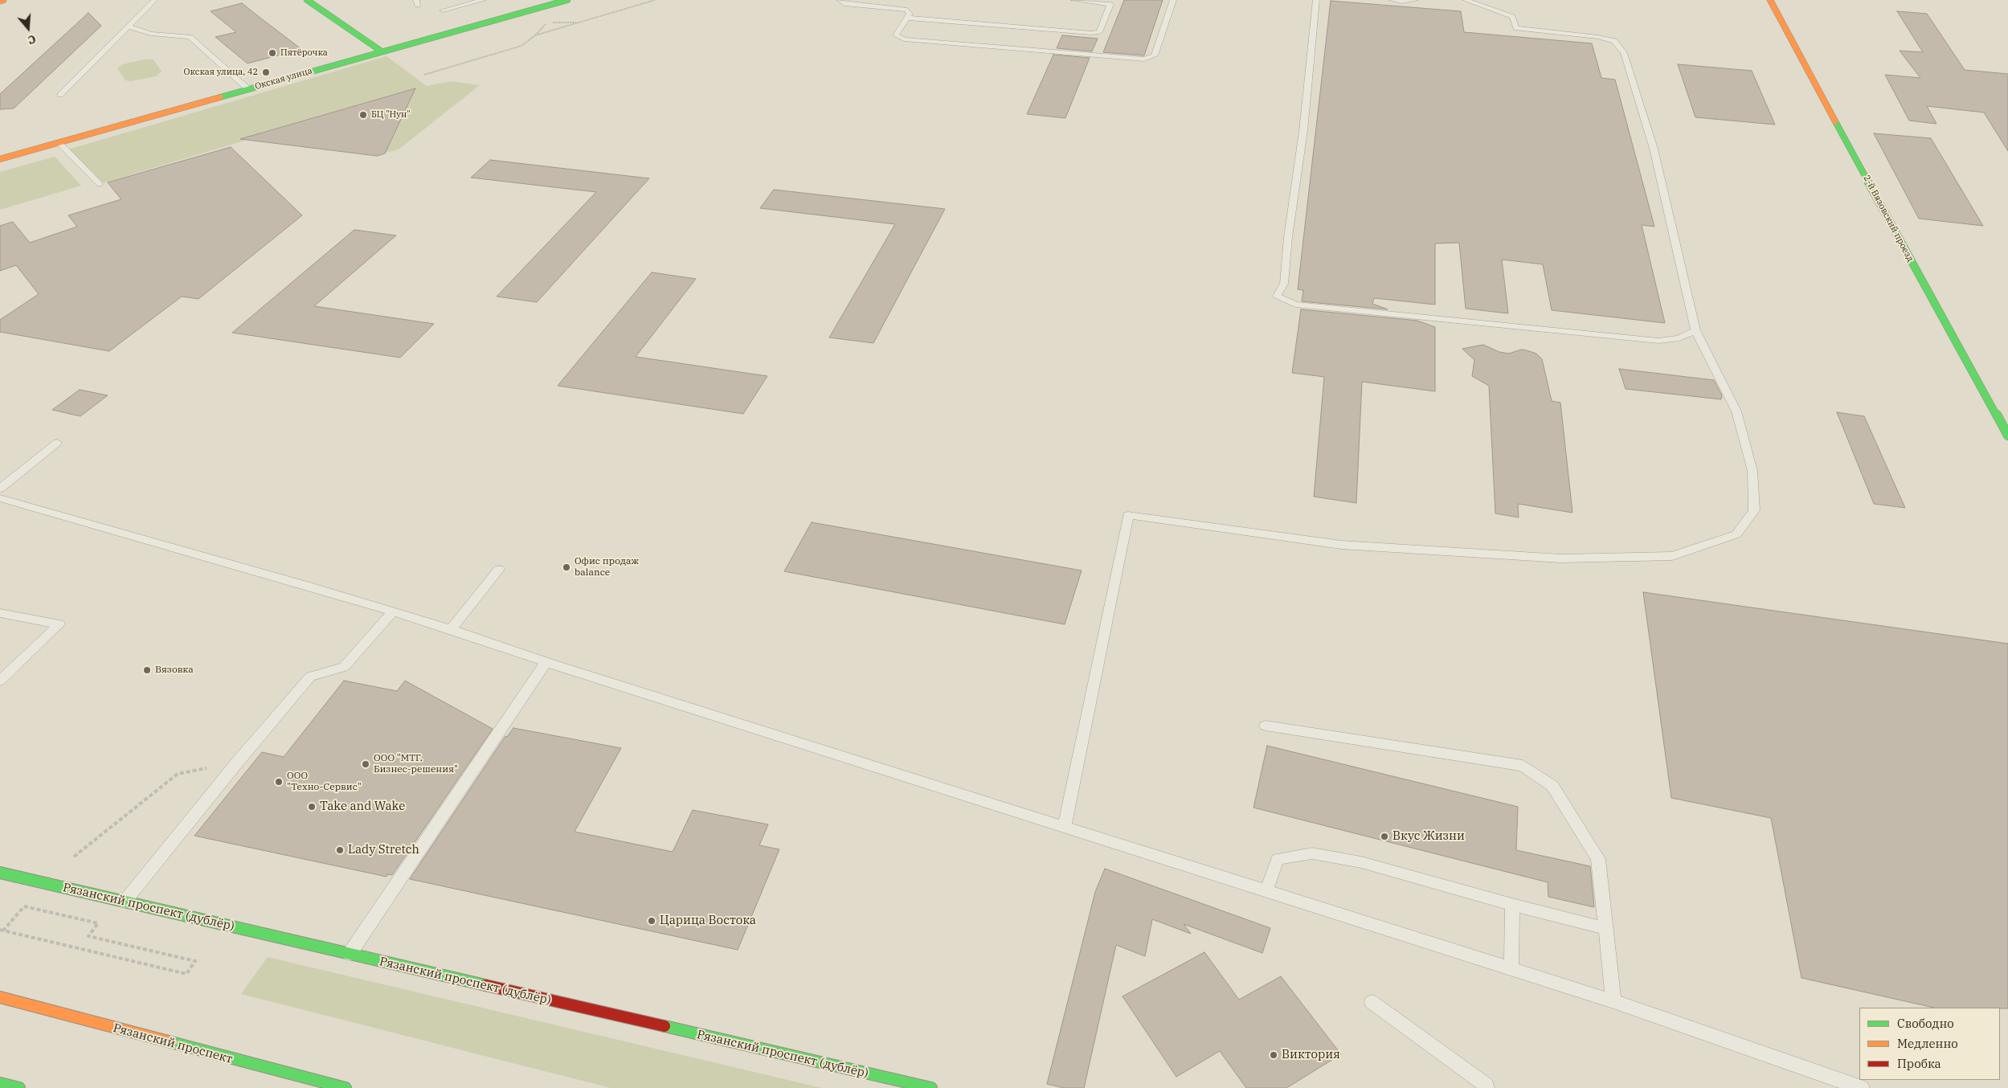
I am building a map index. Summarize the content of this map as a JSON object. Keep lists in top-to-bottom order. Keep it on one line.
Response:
{"streets":{"street":["Окская улица","2-й Вязовский проезд","Рязанский проспект (дублёр)","Рязанский проспект"]},"places":["Пятёрочка","Окская улица, 42","БЦ \"Нун\"","Офис продаж balance","Вязовка","ООО \"МТГ. Бизнес-решения\"","ООО \"Техно-Сервис\"","Take and Wake","Вкус Жизни","Lady Stretch","Царица Востока","Виктория"],"legend":["Свободно","Медленно","Пробка"],"north":"bottom"}
